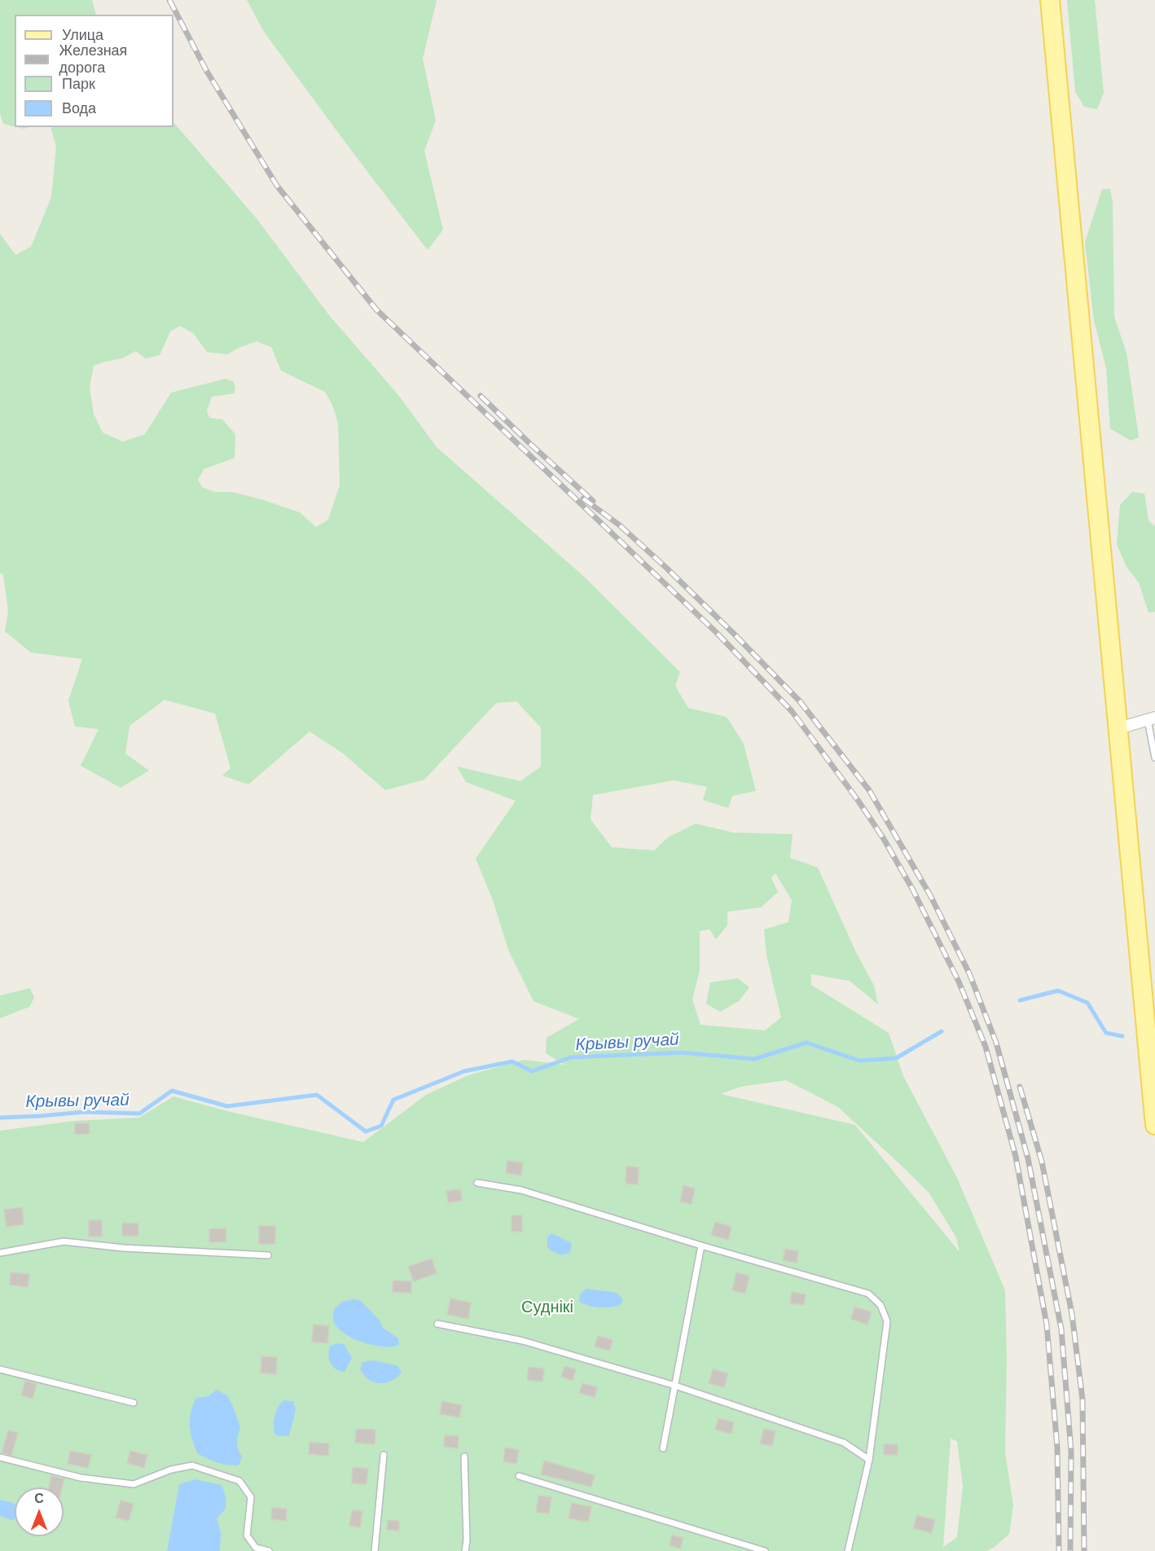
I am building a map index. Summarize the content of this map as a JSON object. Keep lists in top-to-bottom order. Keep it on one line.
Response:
{"water":["Крывы ручай"],"parks":["Суднікі"],"legend":["Улица","Железная дорога","Парк","Вода"],"north":"top"}
